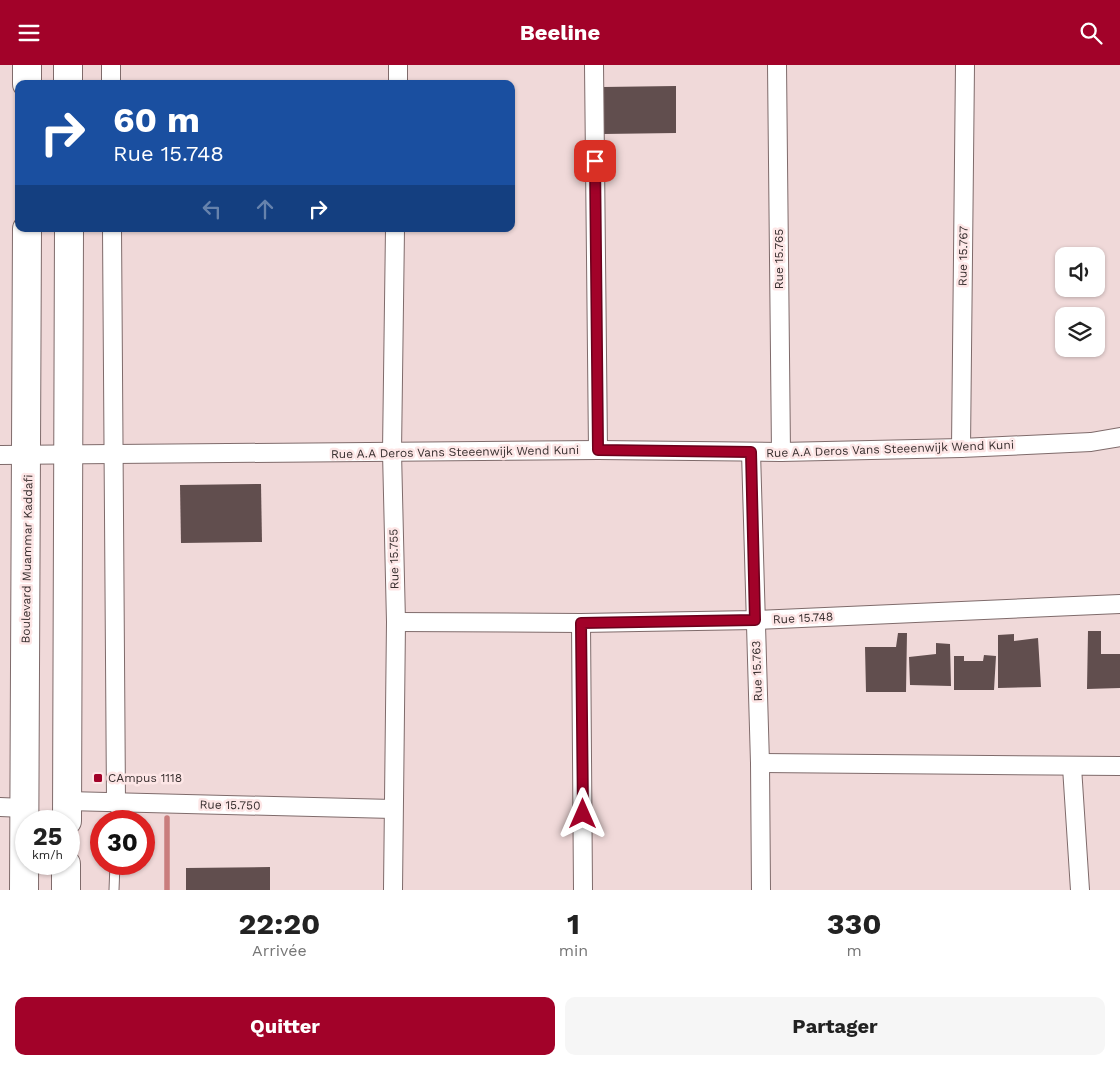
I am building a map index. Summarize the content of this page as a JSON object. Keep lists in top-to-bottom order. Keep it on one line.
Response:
{"streets":{"main road":["Boulevard Muammar Kaddafi"],"street":["Rue 15.767","Rue 15.765","Rue A.A Deros Vans Steeenwijk Wend Kuni","Rue 15.755","Rue 15.748","Rue 15.763","Rue 15.750"]},"crossings":[["Rue 15.767","Rue A.A Deros Vans Steeenwijk Wend Kuni"],["Rue 15.765","Rue A.A Deros Vans Steeenwijk Wend Kuni"],["Rue A.A Deros Vans Steeenwijk Wend Kuni","Boulevard Muammar Kaddafi"],["Rue A.A Deros Vans Steeenwijk Wend Kuni","Rue 15.755"],["Rue A.A Deros Vans Steeenwijk Wend Kuni","Rue 15.763"],["Rue 15.755","Rue 15.748"],["Rue 15.755","Rue 15.750"],["Rue 15.748","Rue 15.763"]],"places":{"transit":["CAmpus 1118"]},"page":{"header":"Beeline","turn":["60 m","Rue 15.748"],"speed":"25 km/h","limit":"30","eta":["22:20","Arrivée","1","min","330","m"],"buttons":["Quitter","Partager"]}}
